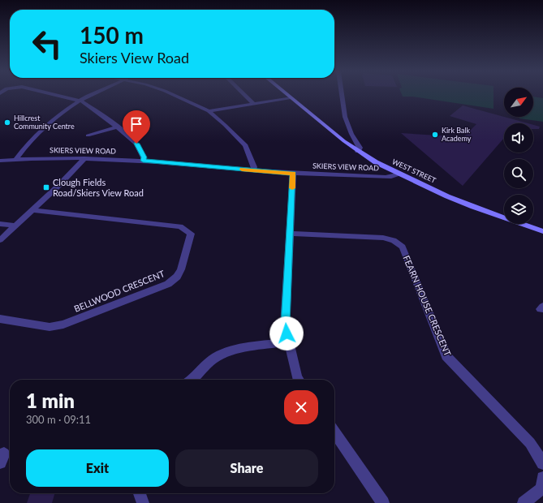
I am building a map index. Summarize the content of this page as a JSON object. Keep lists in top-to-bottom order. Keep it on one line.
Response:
{"streets":{"main road":["WEST STREET"],"street":["SKIERS VIEW ROAD","BELLWOOD CRESCENT","FEARN HOUSE CRESCENT"]},"crossings":[["SKIERS VIEW ROAD","WEST STREET"]],"places":{"other":["Hillcrest Community Centre","Kirk Balk Academy"],"transit":["Clough Fields Road/Skiers View Road"]},"north":"top right","page":{"turn":["150 m","Skiers View Road"],"heading":["1 min","300 m · 09:11"],"buttons":["Exit","Share"]}}
